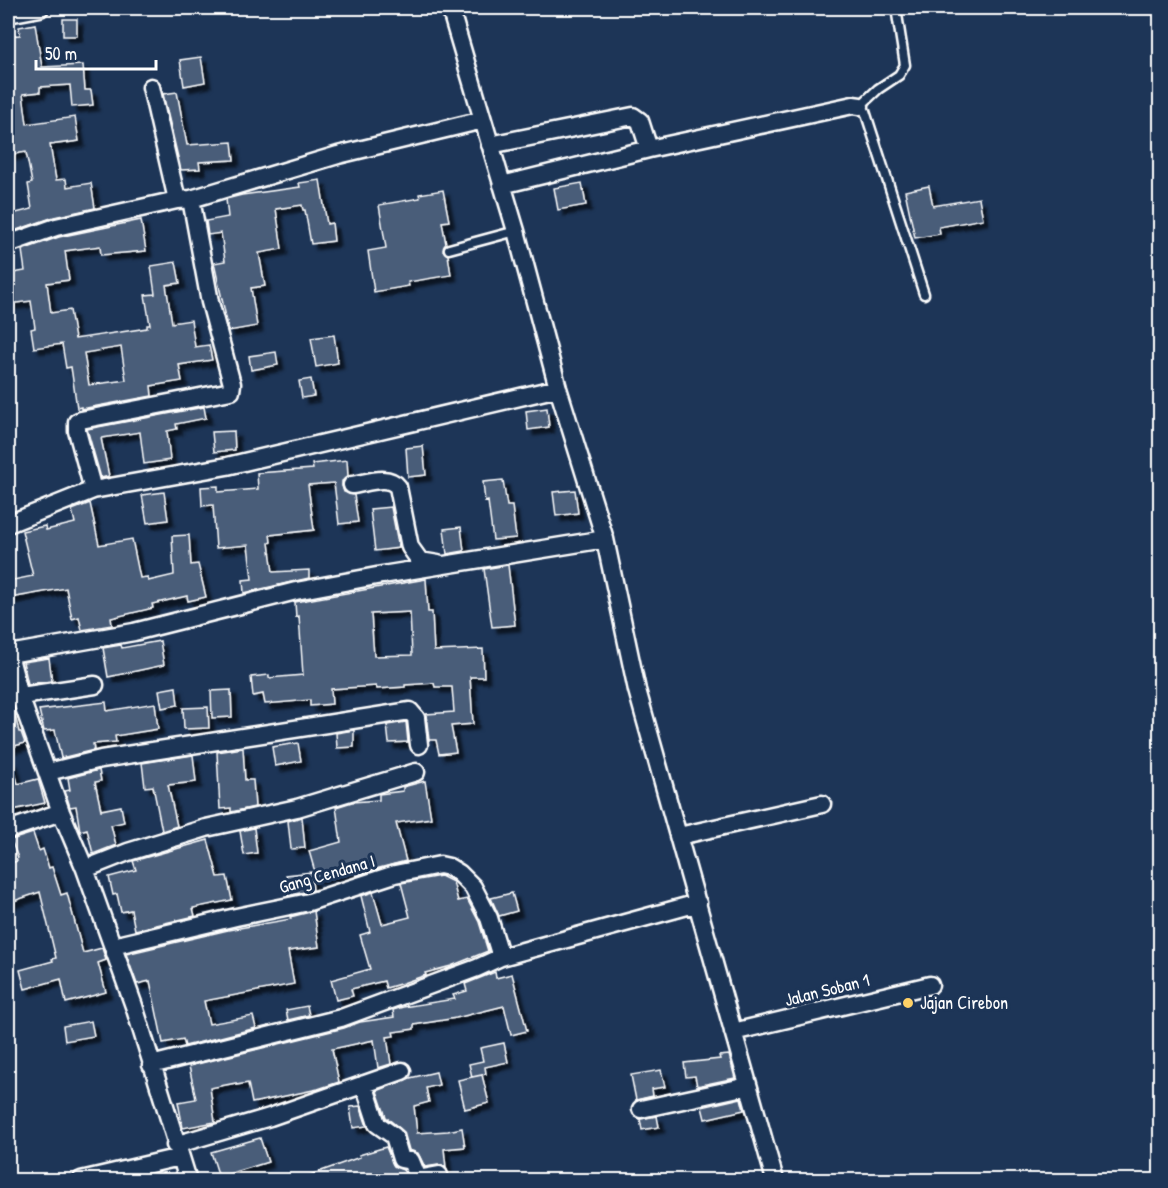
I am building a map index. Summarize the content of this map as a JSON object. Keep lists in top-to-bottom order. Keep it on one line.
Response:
{"streets":{"street":["Gang Cendana I","Jalan Soban 1"]},"places":["Jajan Cirebon"],"scale_bar":"50 m"}
